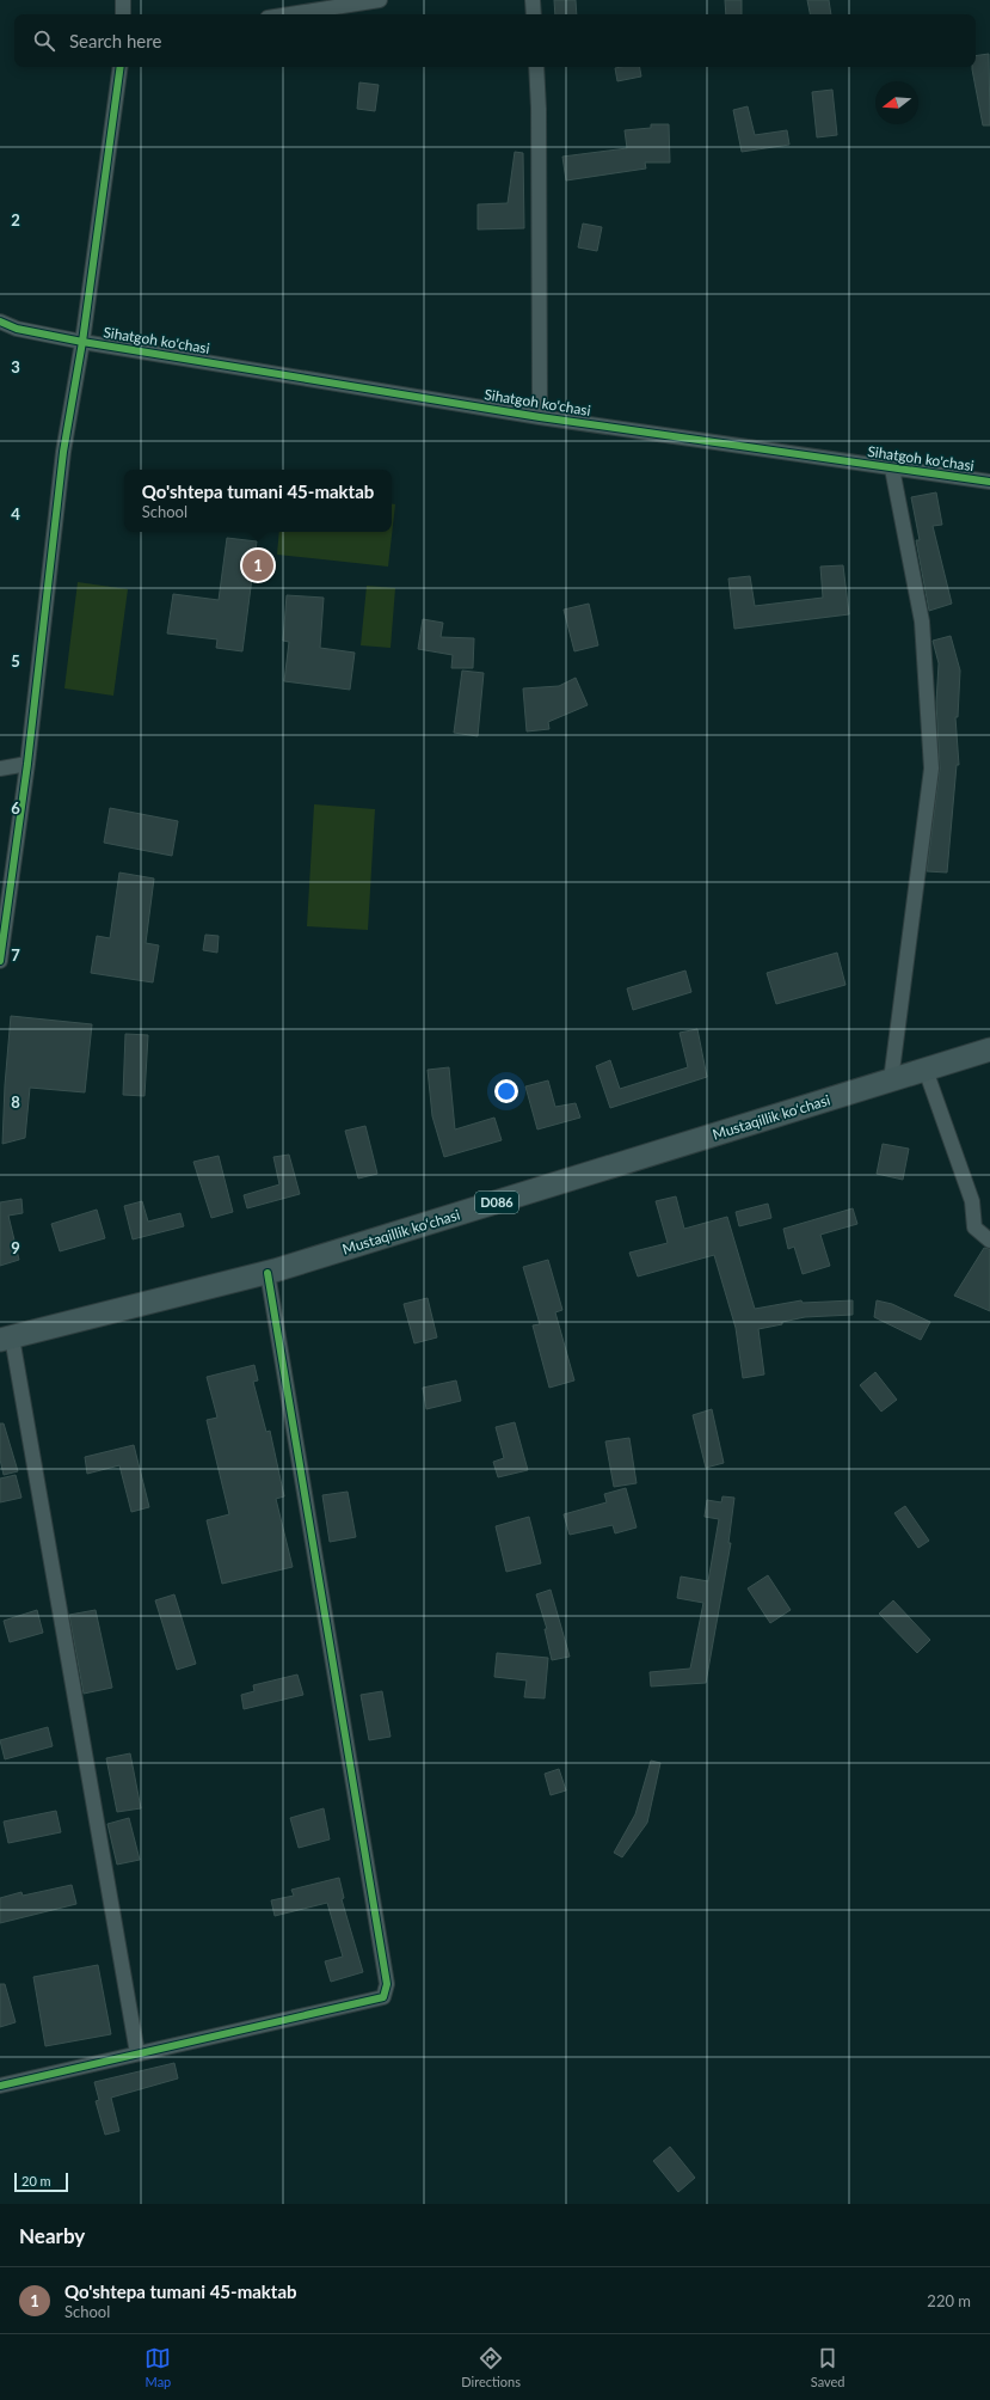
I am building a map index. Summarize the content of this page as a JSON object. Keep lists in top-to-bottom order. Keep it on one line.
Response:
{"streets":{"main road":["Mustaqillik koʻchasi","D086"],"street":["Sihatgoh ko'chasi"]},"scale_bar":"20 m","north":"left","page":{"search":"Search here","popup":["Qo'shtepa tumani 45-maktab","School"],"pins":"1","scale":"20 m","heading":"Nearby","list":[{"mark":"1","name":"Qo'shtepa tumani 45-maktab","note":"School","value":"220 m"}],"nav":["Map","Directions","Saved"]},"grid":{"rows":["2","3","4","5","6","7","8","9"]}}
